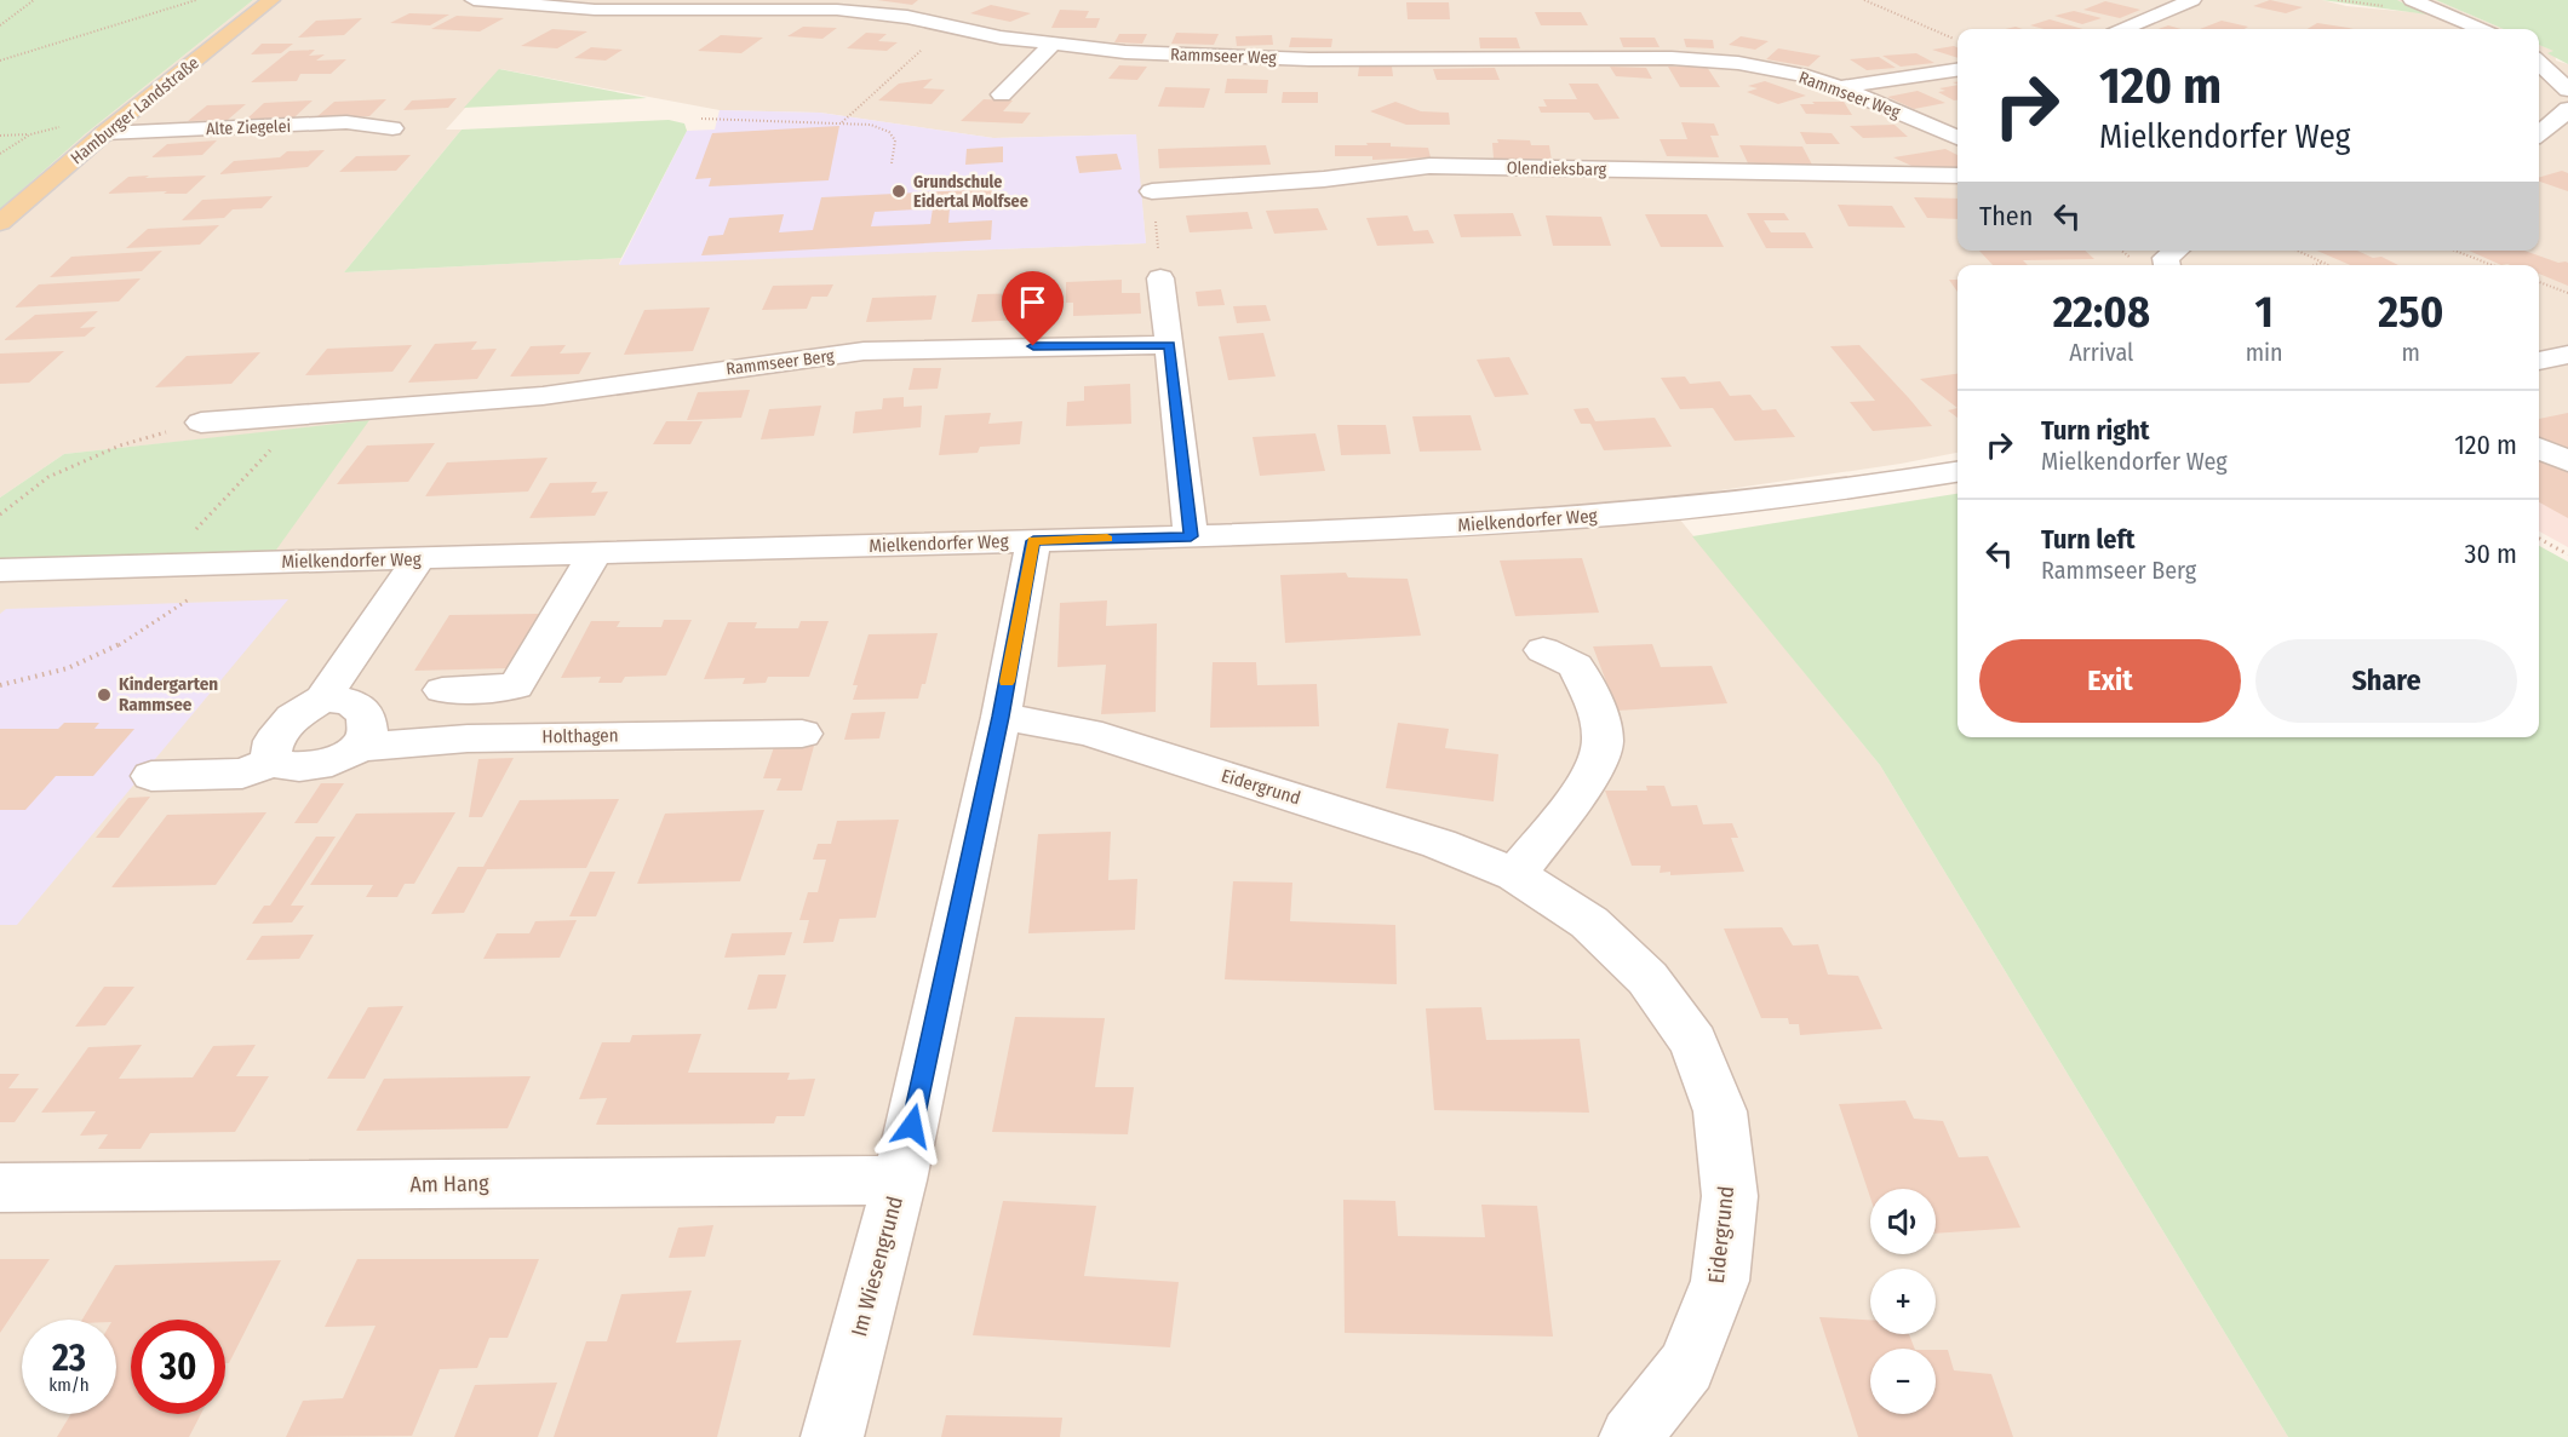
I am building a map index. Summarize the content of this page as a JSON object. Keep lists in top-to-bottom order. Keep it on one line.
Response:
{"streets":{"main road":["Hamburger Landstraße"],"street":["Rammseer Weg","Alte Ziegelei","Olendieksbarg","Rammseer Berg","Mielkendorfer Weg","Holthagen","Eidergrund","Am Hang","Im Wiesengrund"]},"crossings":[["Hamburger Landstraße","Alte Ziegelei"],["Mielkendorfer Weg","Im Wiesengrund"],["Eidergrund","Im Wiesengrund"],["Am Hang","Im Wiesengrund"]],"places":["Grundschule Eidertal Molfsee","Kindergarten Rammsee"],"page":{"turn":["120 m","Mielkendorfer Weg"],"then":"Then","eta":["22:08","Arrival","1","min","250","m"],"list":[{"name":"Turn right","note":"Mielkendorfer Weg","value":"120 m"},{"name":"Turn left","note":"Rammseer Berg","value":"30 m"}],"buttons":["Exit","Share"],"map_buttons":["+","−"],"speed":"23 km/h","limit":"30"}}
